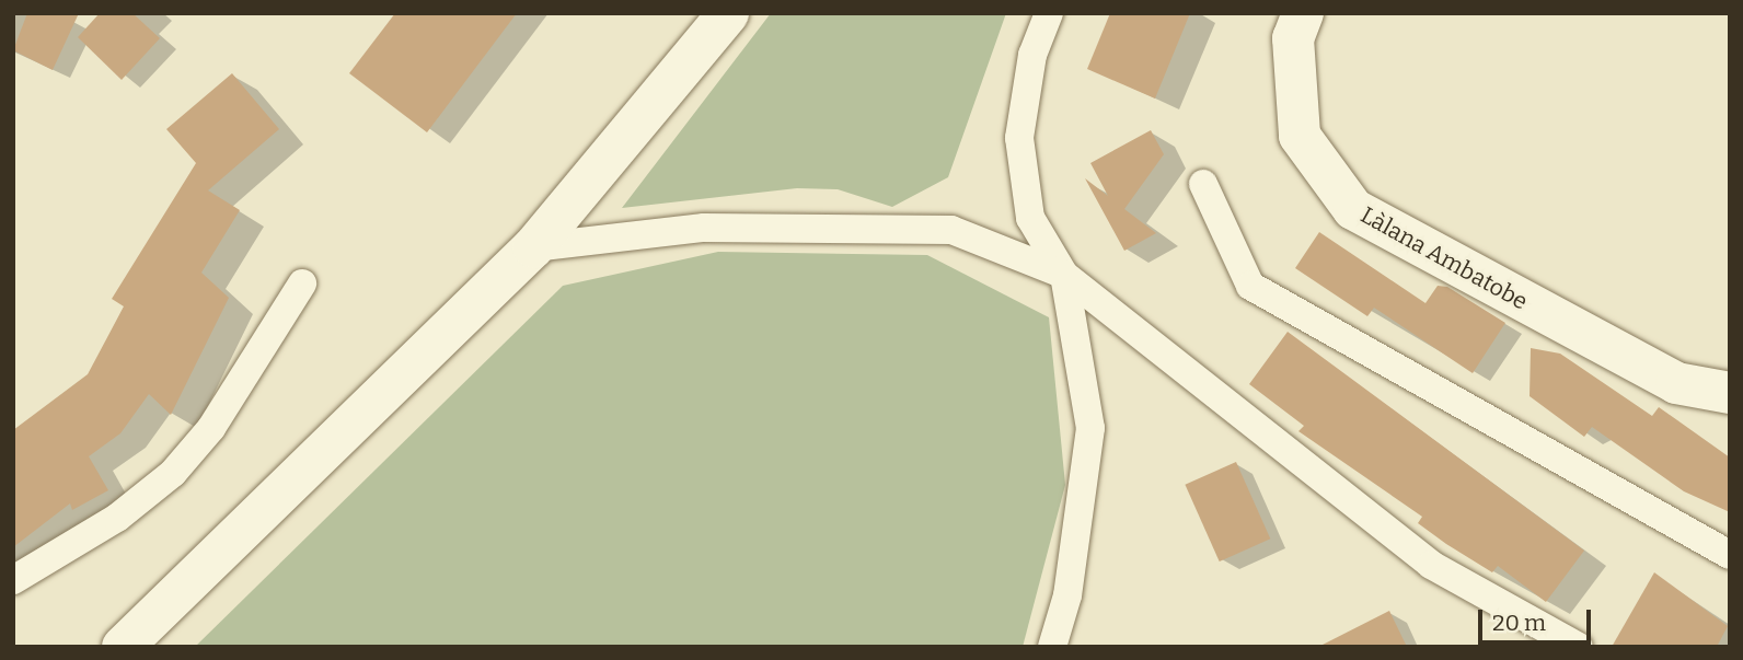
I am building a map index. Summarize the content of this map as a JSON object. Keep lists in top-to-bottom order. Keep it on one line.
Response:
{"streets":{"street":["Làlana Ambatobe"]},"scale_bar":"20 m"}
